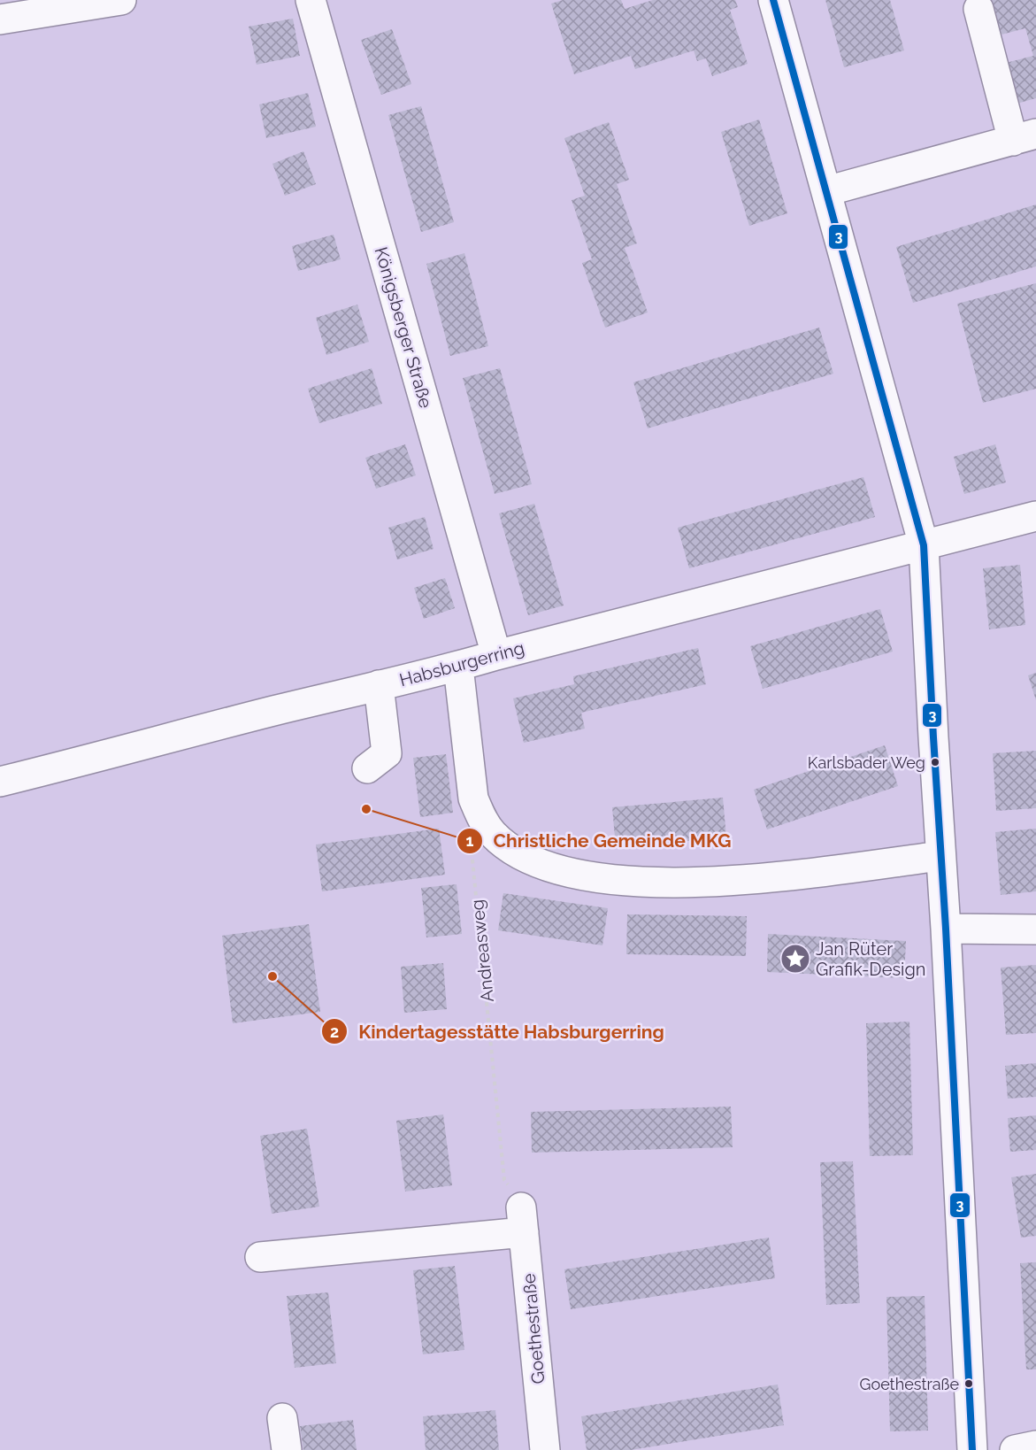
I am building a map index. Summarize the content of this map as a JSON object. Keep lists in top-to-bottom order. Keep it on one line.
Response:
{"streets":{"street":["Königsberger Straße","Habsburgerring","Goethestraße"],"path":["Andreasweg"]},"crossings":[["Königsberger Straße","Habsburgerring"],["Andreasweg","Goethestraße"]],"places":{"other":["Karlsbader Weg","Christliche Gemeinde MKG","Kindertagesstätte Habsburgerring","Goethestraße"],"place":["Jan Rüter Grafik-Design"]},"lines":["transit line 3"]}
